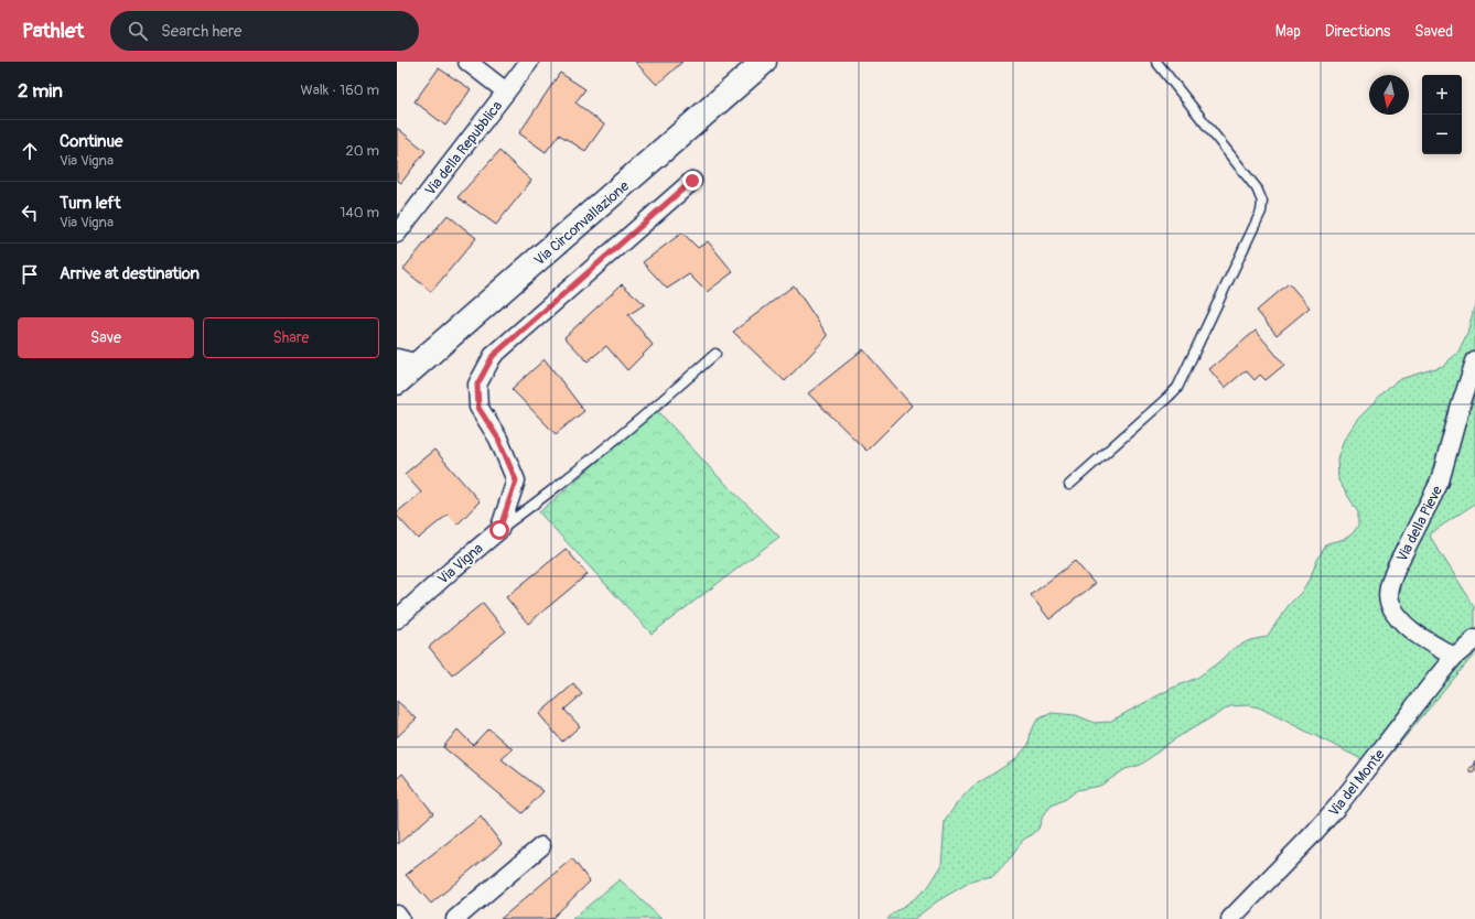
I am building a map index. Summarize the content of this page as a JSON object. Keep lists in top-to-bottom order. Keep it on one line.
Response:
{"streets":{"main road":["Via Circonvallazione"],"street":["Via della Repubblica","Via della Pieve","Via Vigna","Via del Monte"]},"crossings":[["Via della Pieve","Via del Monte"]],"north":"bottom","page":{"header":"Pathlet","search":"Search here","nav":["Map","Directions","Saved"],"heading":["2 min","Walk · 160 m"],"map_buttons":["+","−"],"list":[["Continue","Via Vigna","20 m"],["Turn left","Via Vigna","140 m"],"Arrive at destination"],"buttons":["Save","Share"]}}
